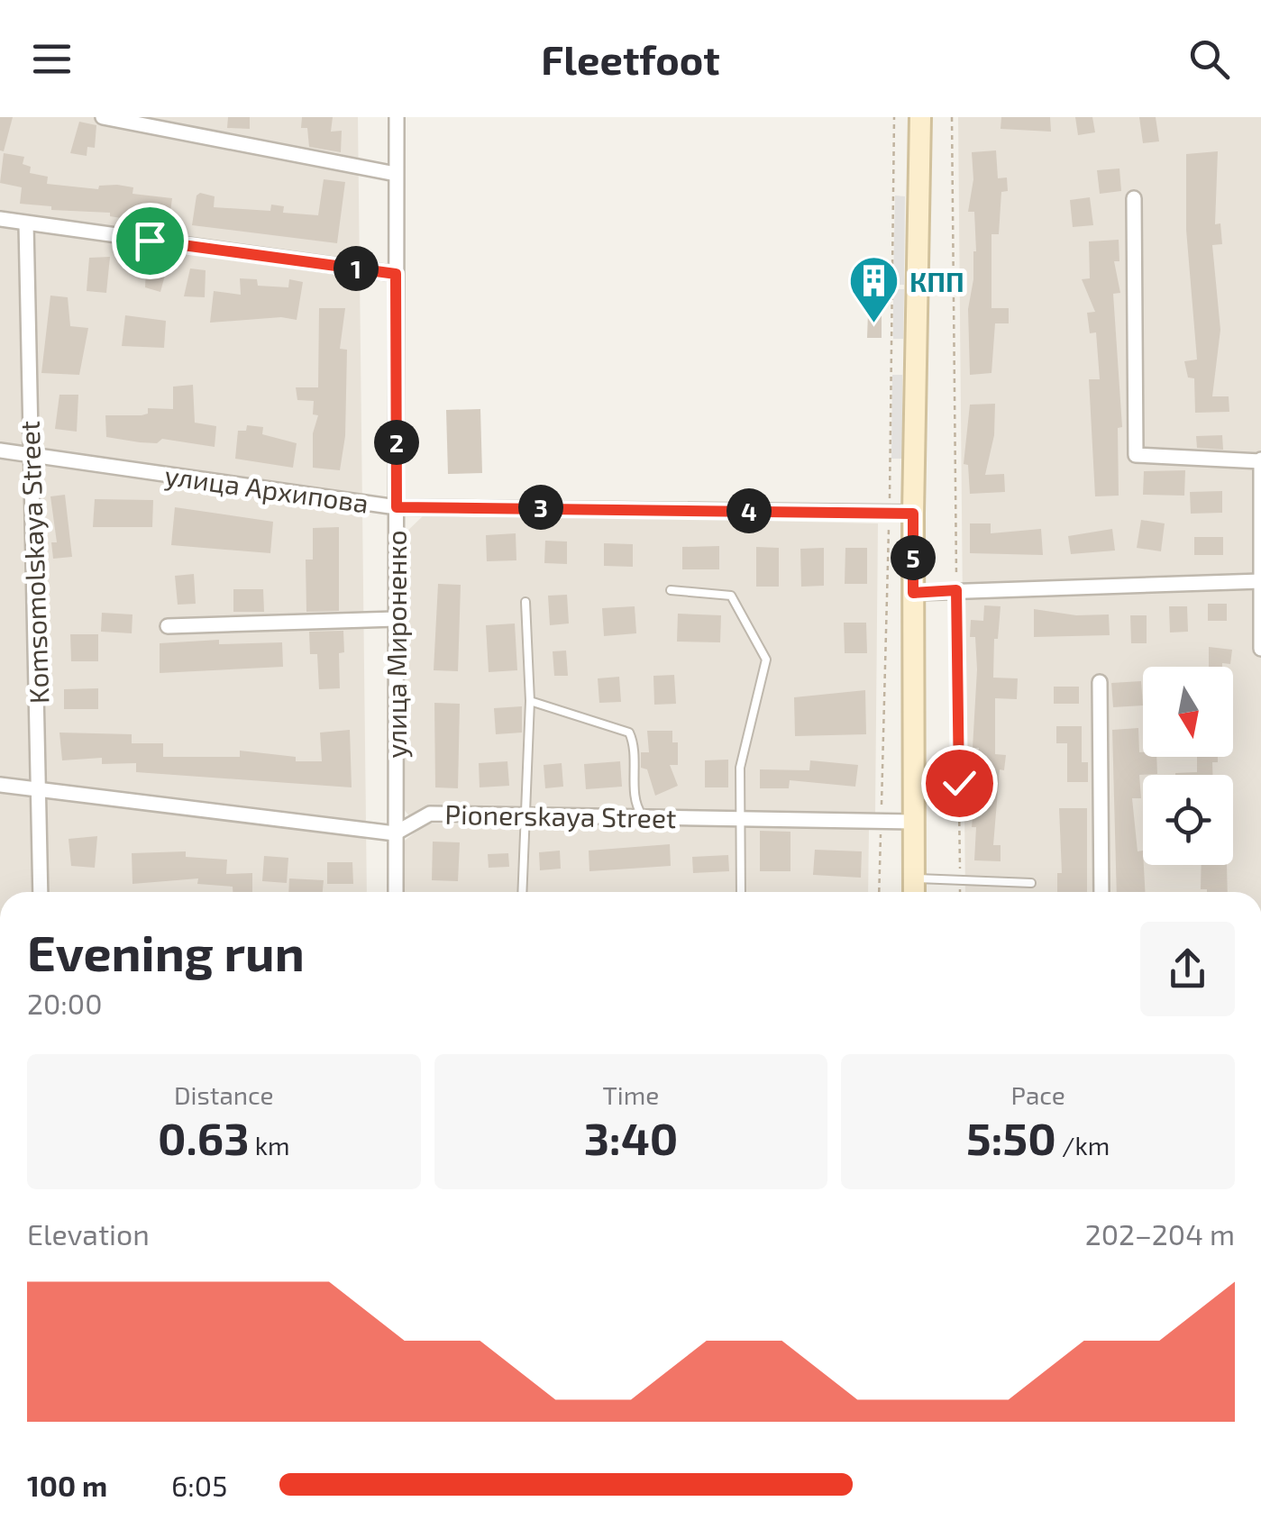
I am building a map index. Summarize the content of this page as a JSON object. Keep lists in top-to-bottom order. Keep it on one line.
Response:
{"streets":{"street":["улица Архипова","Komsomolskaya Street","улица Мироненко","Pionerskaya Street"]},"crossings":[["улица Архипова","Komsomolskaya Street"],["улица Архипова","улица Мироненко"],["улица Мироненко","Pionerskaya Street"]],"places":{"building":["КПП"]},"north":"bottom","page":{"header":"Fleetfoot","pins":["1","2","3","4","5"],"heading":["Evening run","20:00"],"stats":[["Distance","0.63 km"],["Time","3:40"],["Pace","5:50 /km"]],"chart":["Elevation","202–204 m"],"list":[{"name":"100 m","note":"6:05"}]}}
